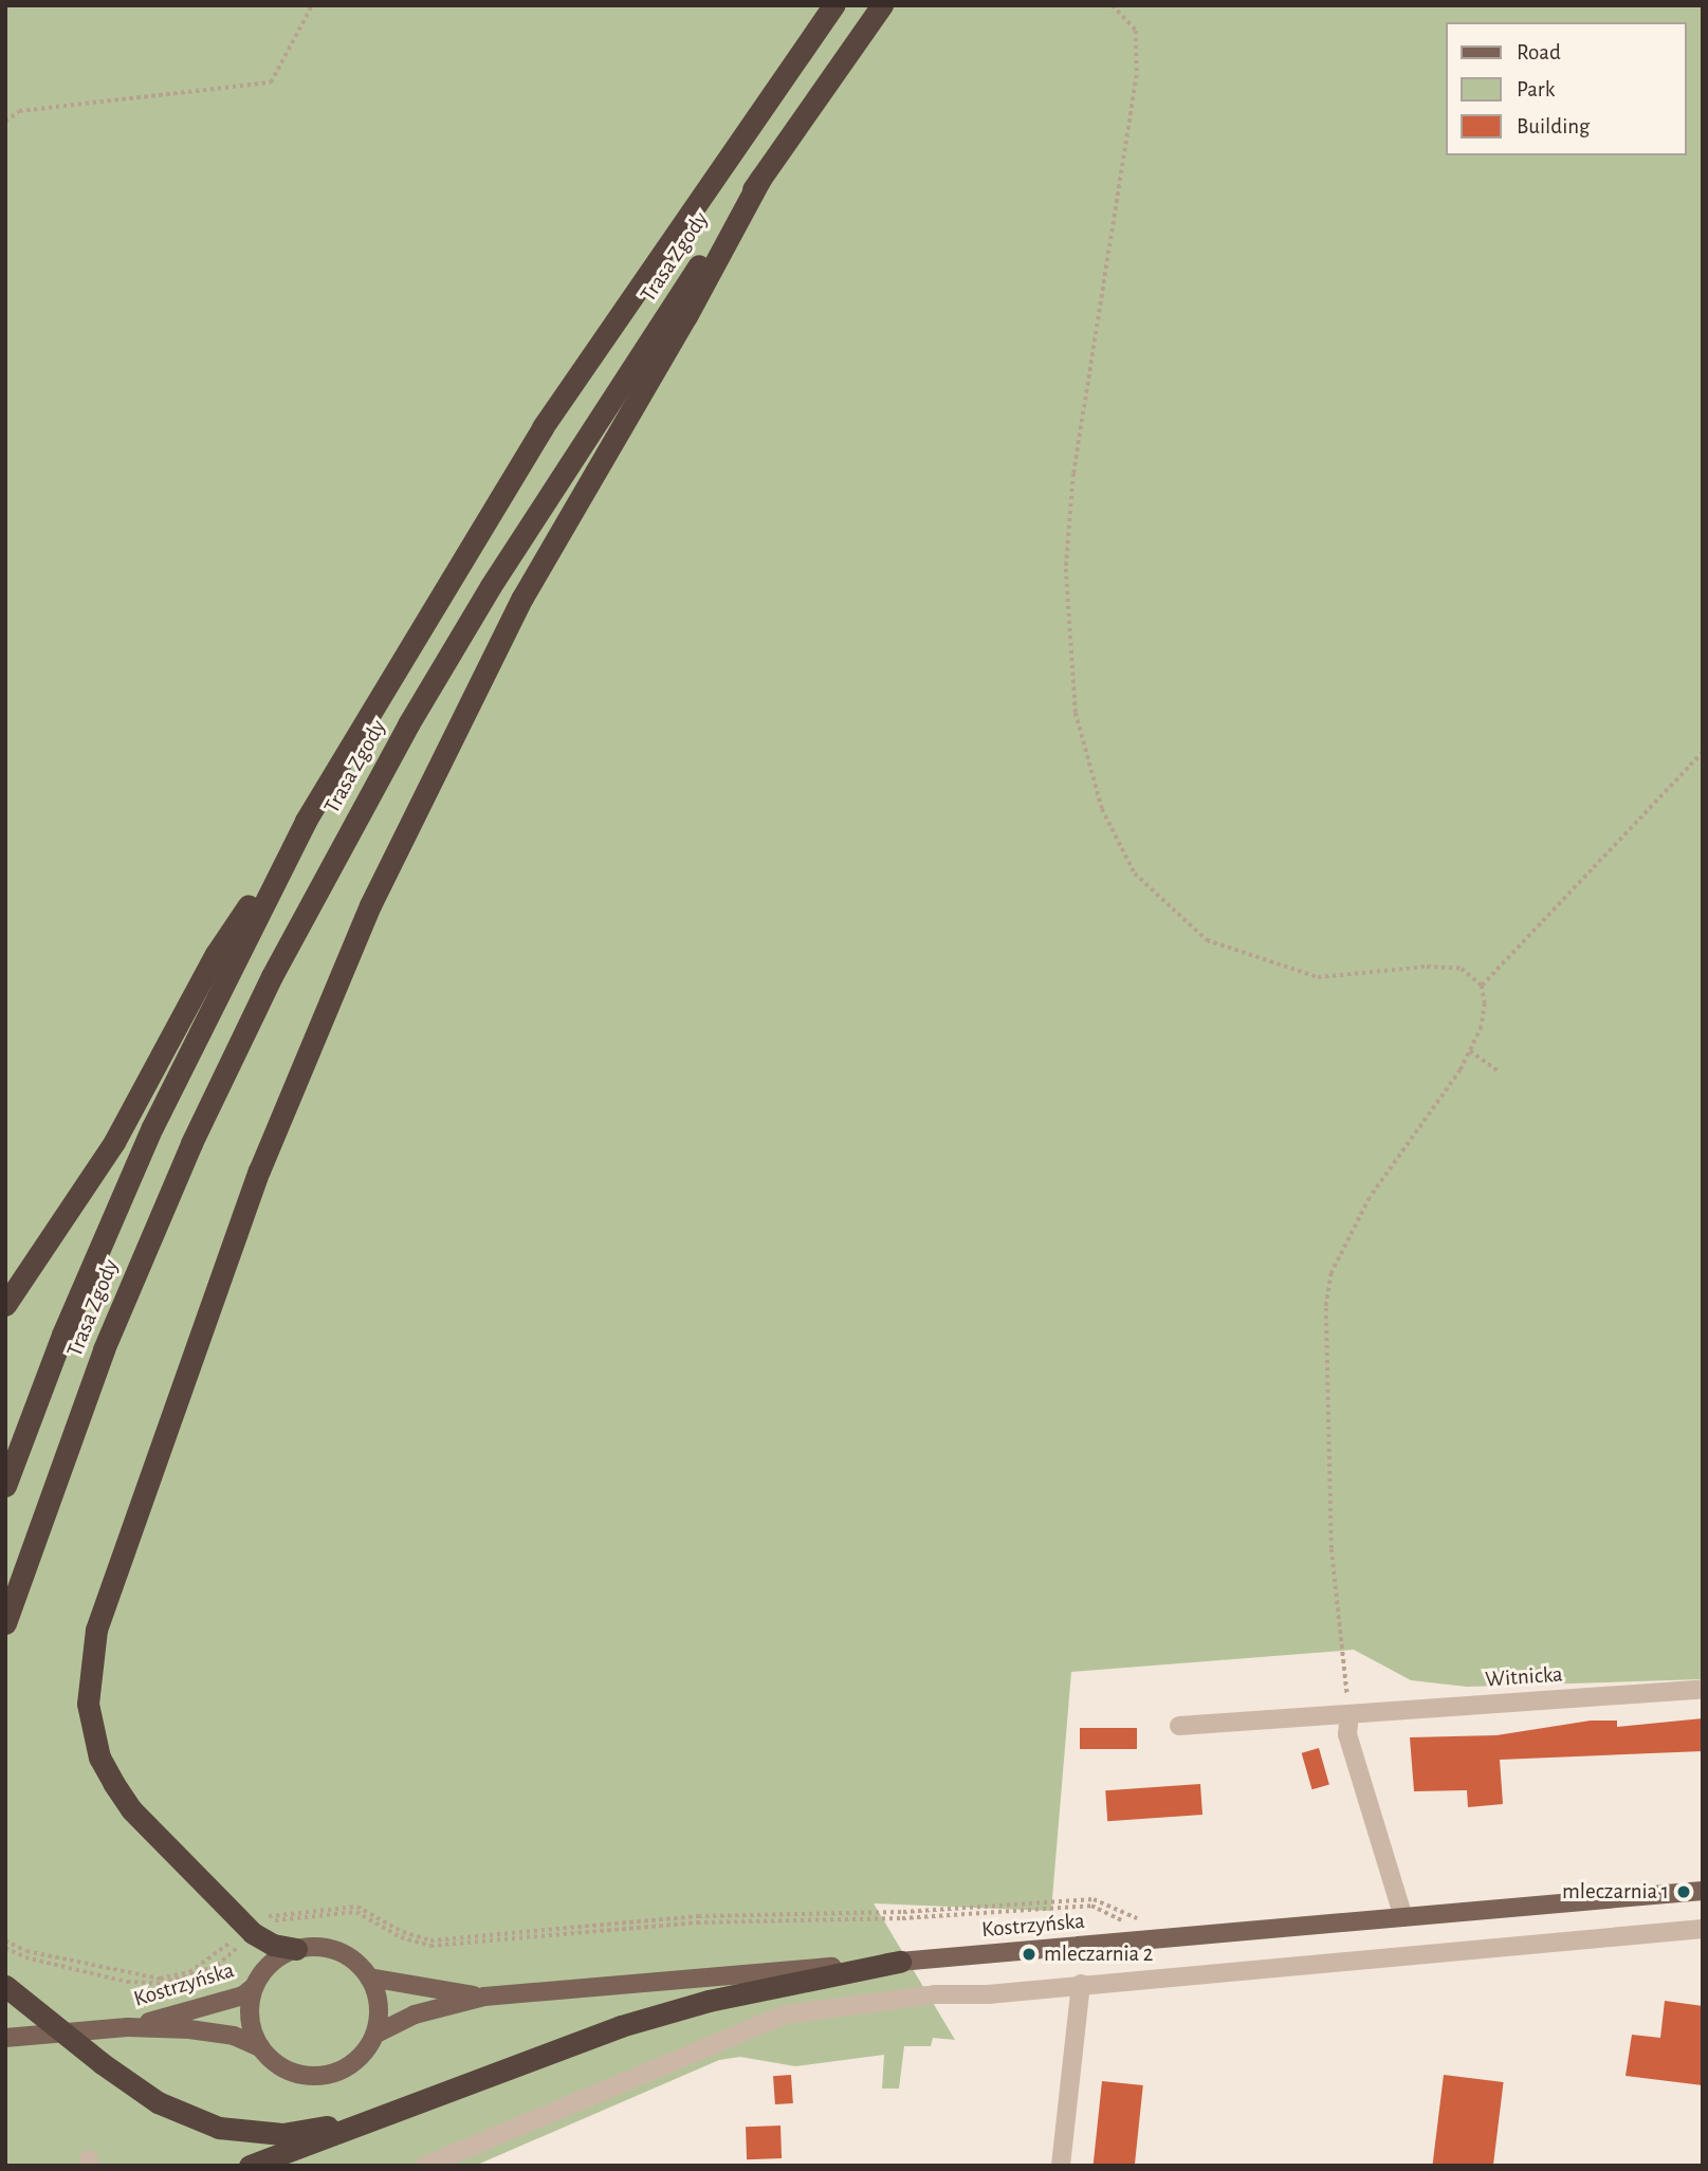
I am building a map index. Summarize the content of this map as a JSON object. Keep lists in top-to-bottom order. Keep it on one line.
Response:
{"streets":{"highway":["Trasa Zgody"],"main road":["Kostrzyńska"],"street":["Witnicka"]},"places":["mleczarnia 1","mleczarnia 2"],"legend":["Road","Park","Building"]}
